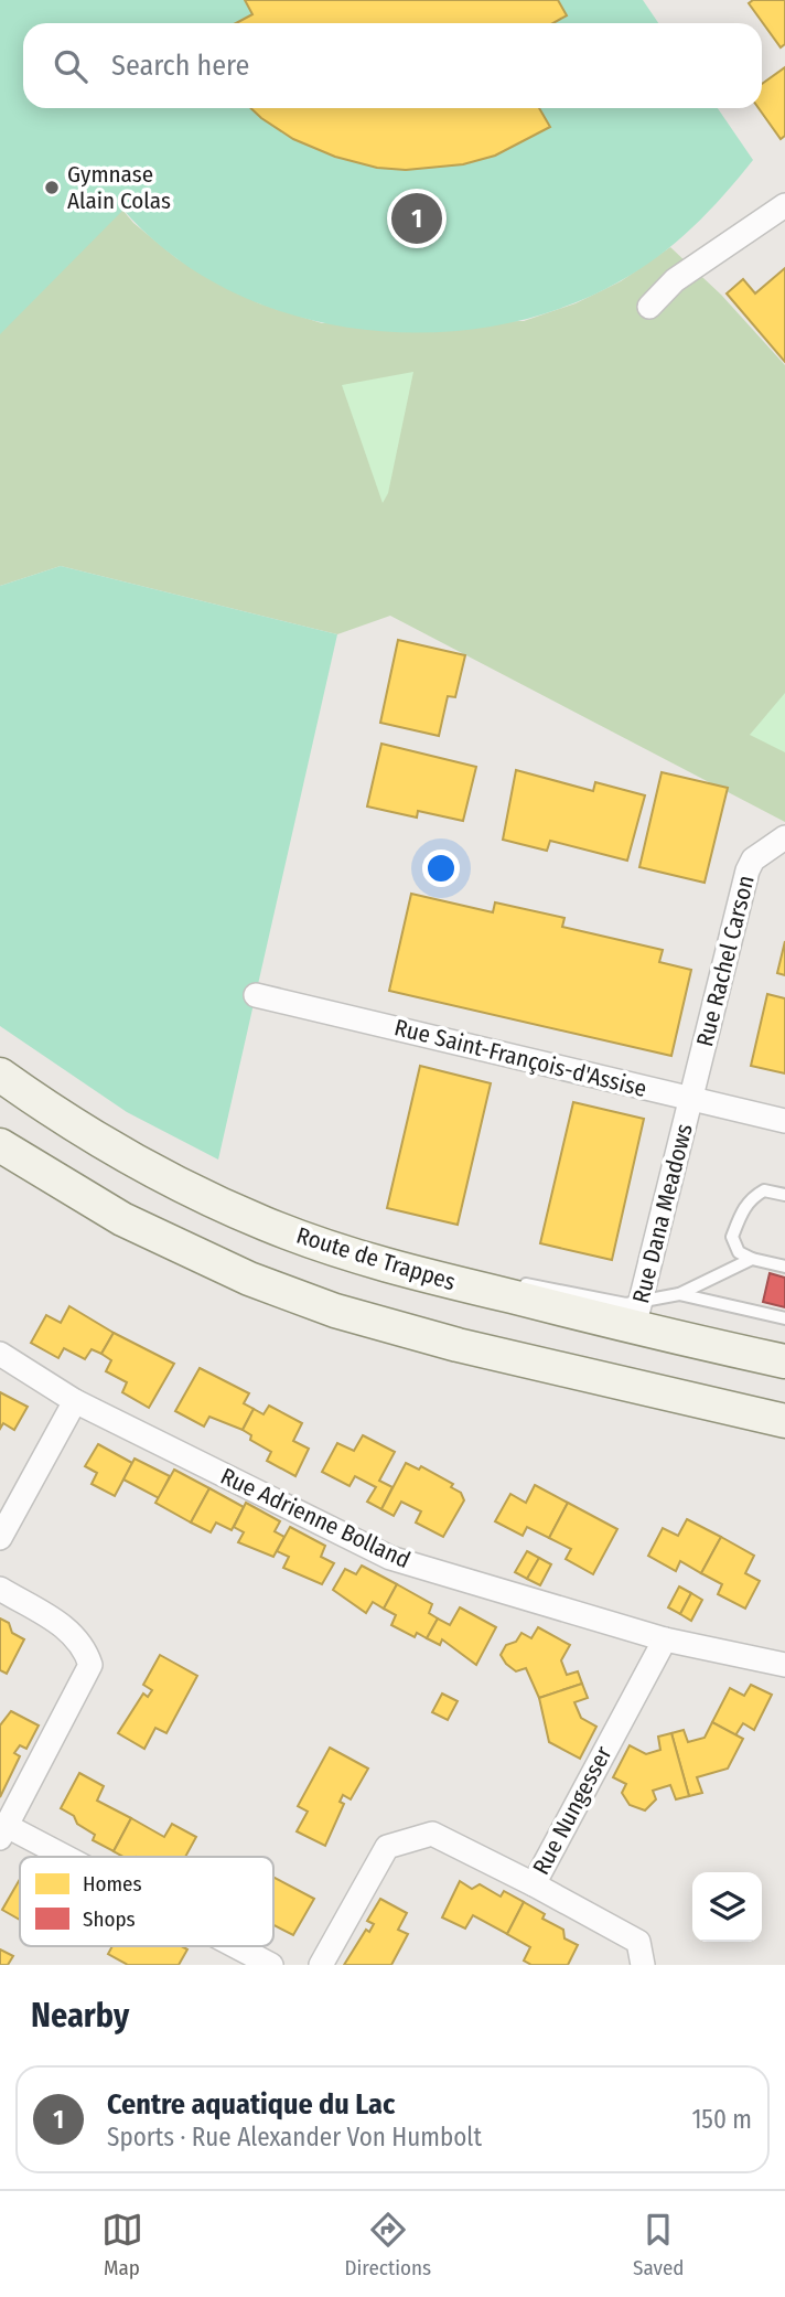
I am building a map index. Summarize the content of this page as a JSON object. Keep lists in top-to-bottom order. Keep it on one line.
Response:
{"streets":{"main road":["Route de Trappes"],"street":["Rue Rachel Carson","Rue Saint-François-d'Assise","Rue Dana Meadows","Rue Adrienne Bolland","Rue Nungesser"]},"crossings":[["Rue Rachel Carson","Rue Saint-François-d'Assise"],["Rue Rachel Carson","Rue Dana Meadows"],["Rue Saint-François-d'Assise","Rue Dana Meadows"],["Rue Dana Meadows","Route de Trappes"],["Rue Adrienne Bolland","Rue Nungesser"]],"places":["Gymnase Alain Colas"],"legend":["Homes","Shops"],"page":{"search":"Search here","pins":"1","heading":"Nearby","list":[{"mark":"1","name":"Centre aquatique du Lac","note":"Sports · Rue Alexander Von Humbolt","value":"150 m"}],"nav":["Map","Directions","Saved"]}}
